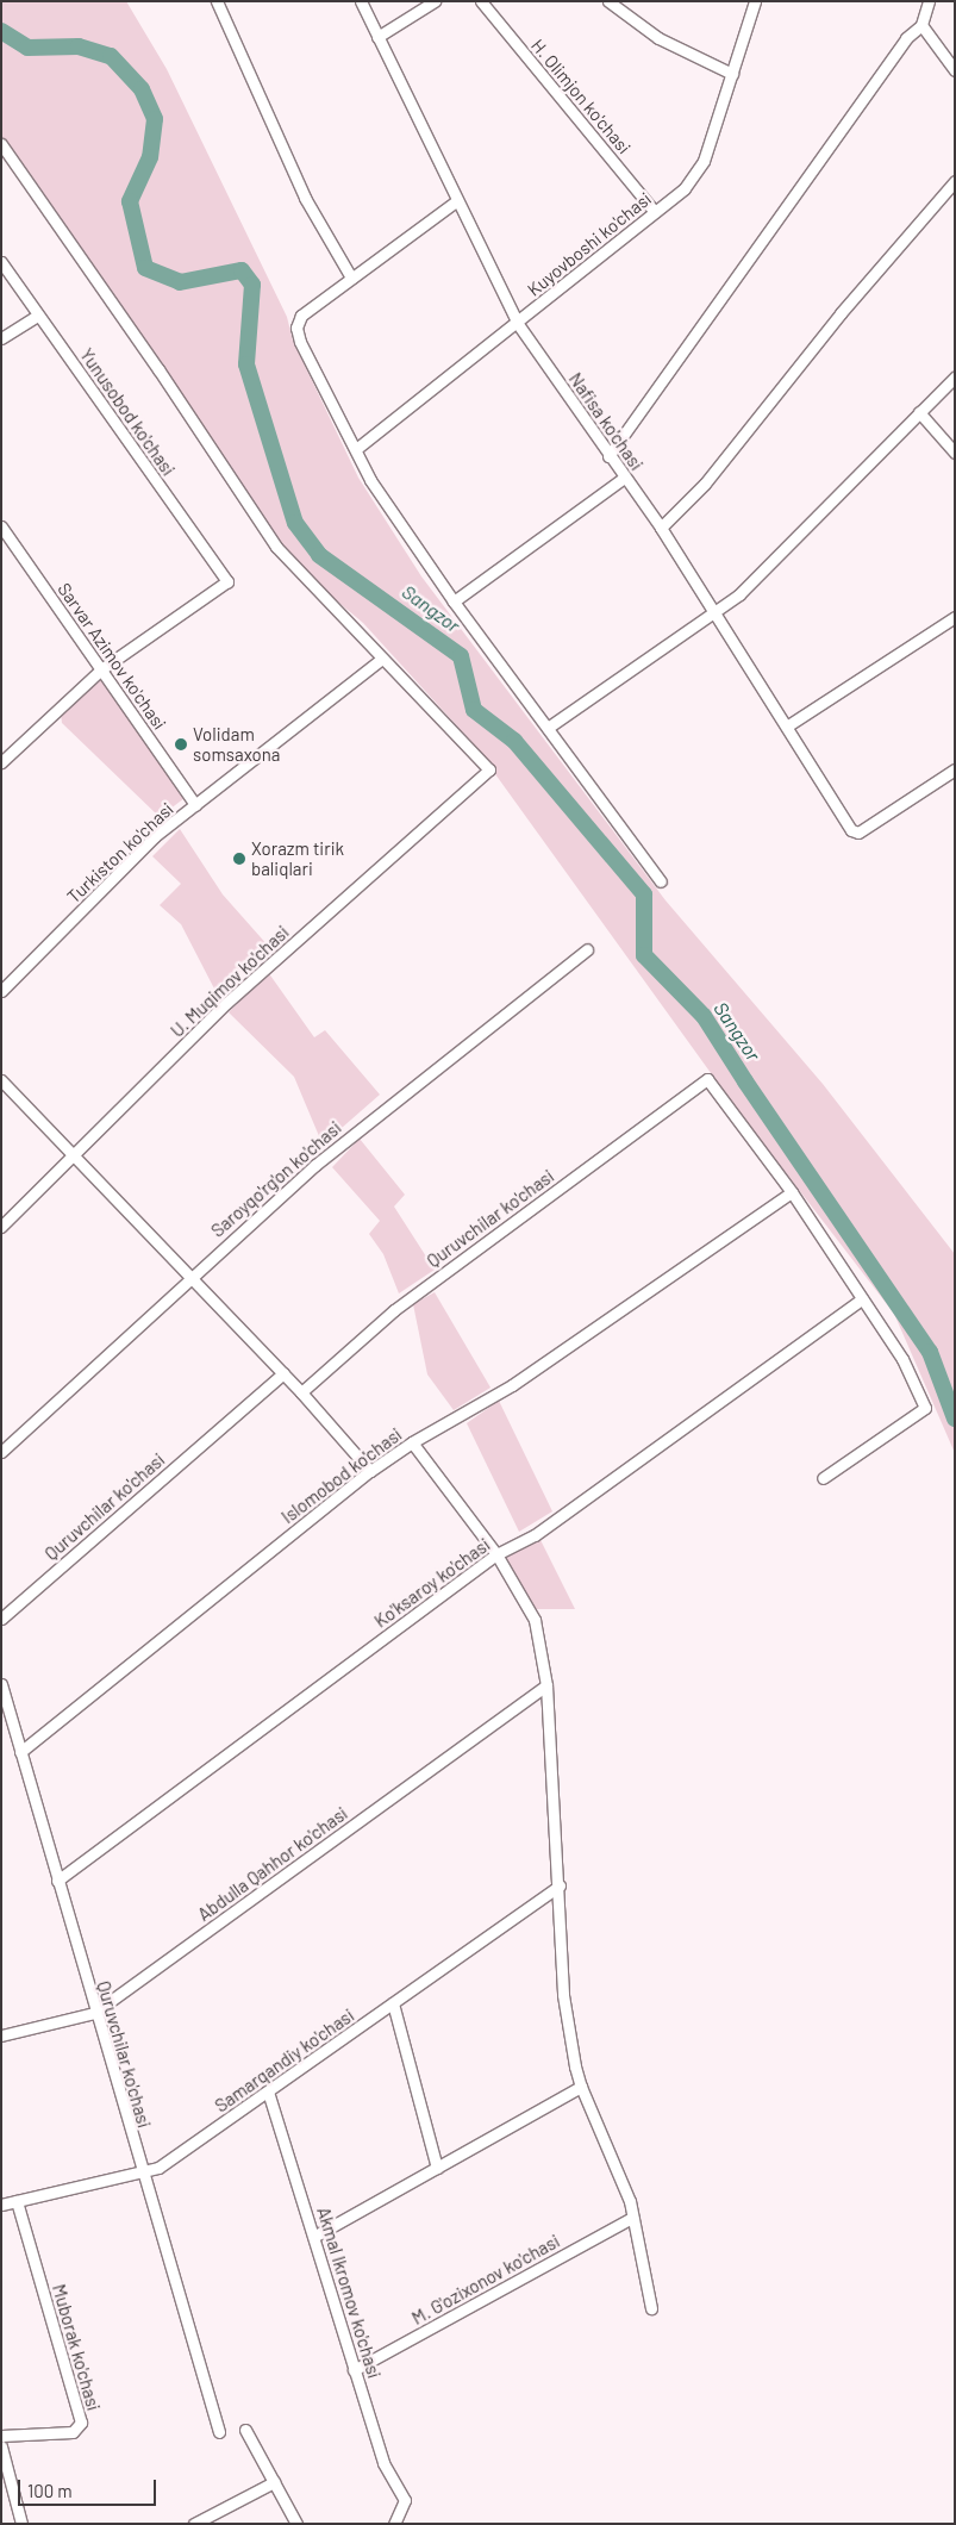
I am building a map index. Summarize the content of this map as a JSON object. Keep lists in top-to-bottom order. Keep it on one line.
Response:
{"streets":{"street":["H. Olimjon ko'chasi","Kuyovboshi ko'chasi","Yunusobod ko'chasi","Nafisa ko'chasi","Sarvar Azimov ko'chasi","Turkiston ko'chasi","U. Muqimov ko'chasi","Saroyqo'rg'on ko'chasi","Quruvchilar ko'chasi","Islomobod ko'chasi","Ko'ksaroy ko'chasi","Abdulla Qahhor ko'chasi","Samarqandiy ko'chasi","M. G'ozixonov ko'chasi","Akmal Ikromov ko'chasi","Muborak ko'chasi"]},"crossings":[["H. Olimjon ko'chasi","Kuyovboshi ko'chasi"],["Kuyovboshi ko'chasi","Nafisa ko'chasi"],["Yunusobod ko'chasi","Sarvar Azimov ko'chasi"],["Sarvar Azimov ko'chasi","Turkiston ko'chasi"],["Turkiston ko'chasi","U. Muqimov ko'chasi"],["Quruvchilar ko'chasi","Islomobod ko'chasi"],["Quruvchilar ko'chasi","Ko'ksaroy ko'chasi"],["Quruvchilar ko'chasi","Abdulla Qahhor ko'chasi"],["Quruvchilar ko'chasi","Samarqandiy ko'chasi"],["Samarqandiy ko'chasi","Akmal Ikromov ko'chasi"],["Samarqandiy ko'chasi","Muborak ko'chasi"],["M. G'ozixonov ko'chasi","Akmal Ikromov ko'chasi"]],"water":["Sangzor"],"places":["Volidam somsaxona","Xorazm tirik baliqlari"],"scale_bar":"100 m"}
